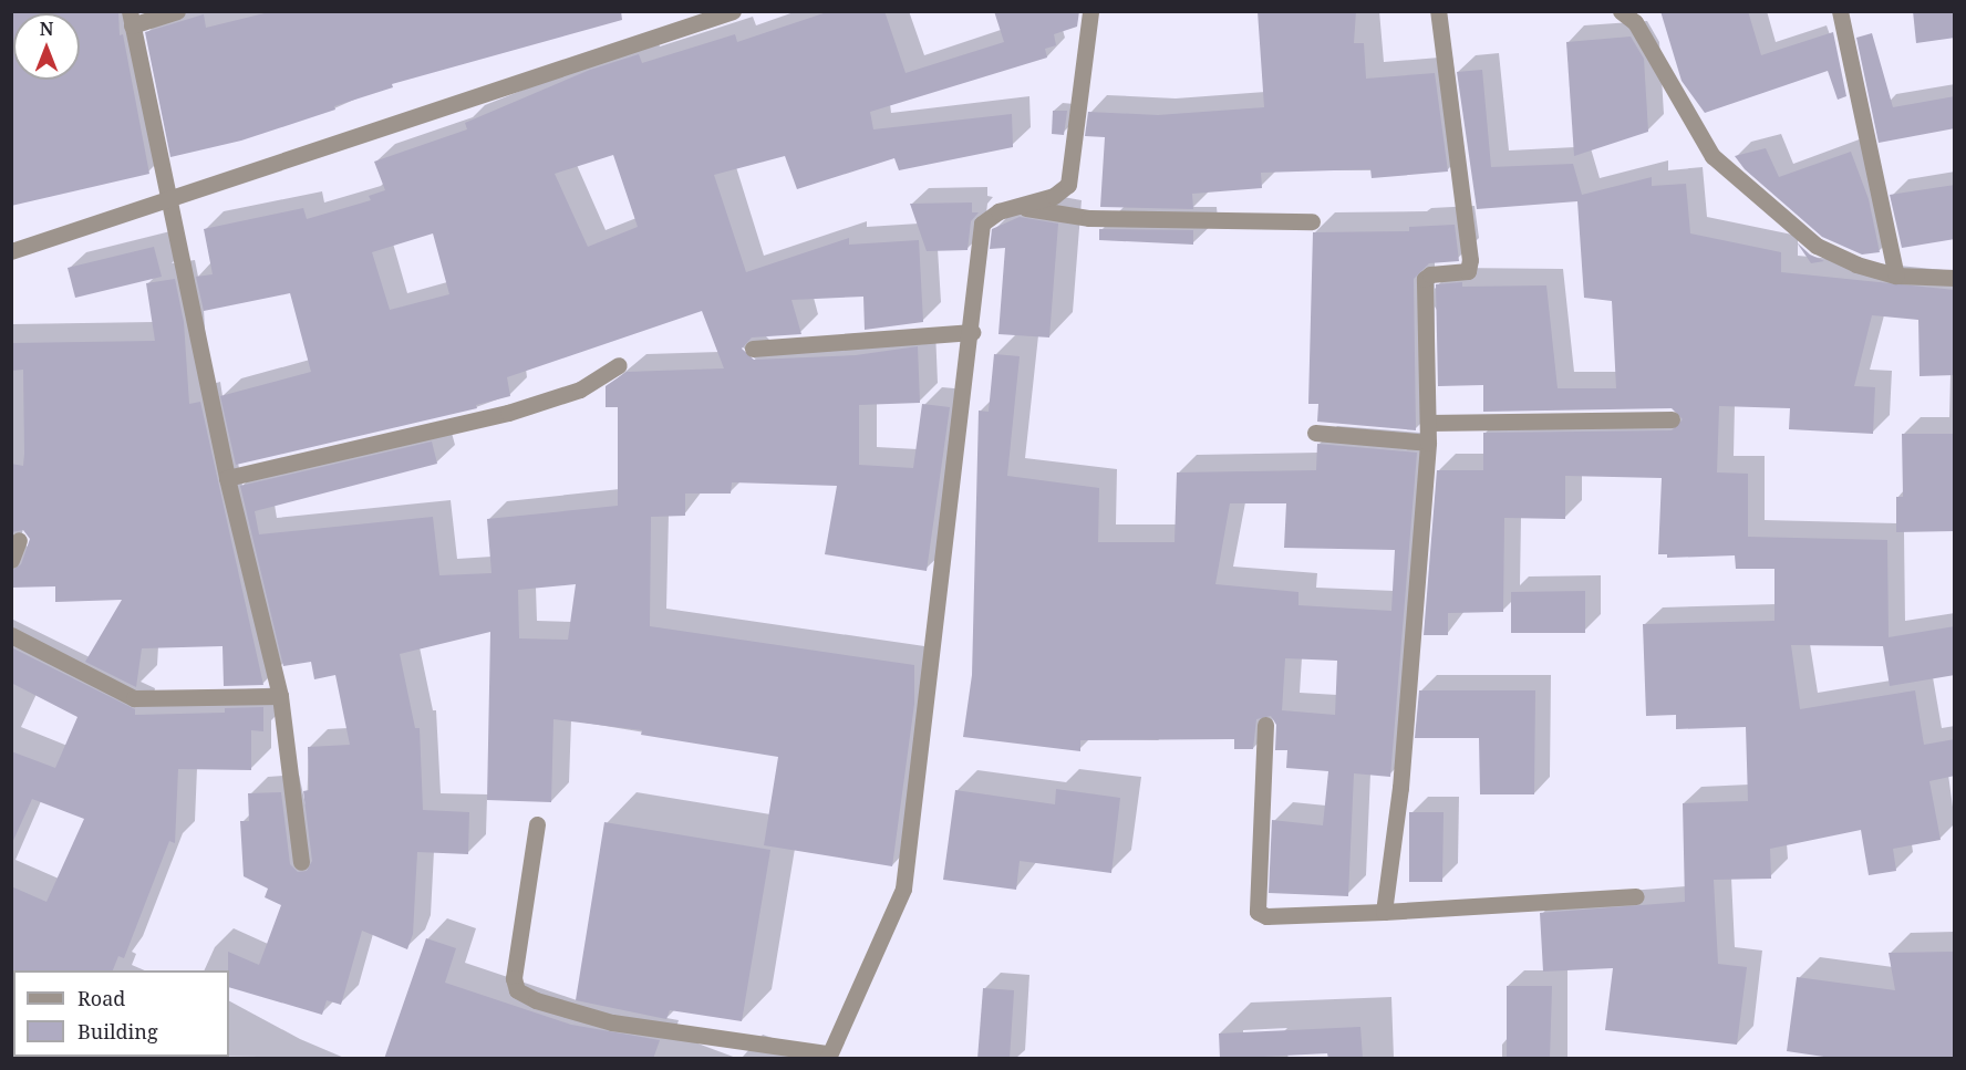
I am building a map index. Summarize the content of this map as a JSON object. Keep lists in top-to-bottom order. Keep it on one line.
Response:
{"legend":["Road","Building"],"north":"top"}
